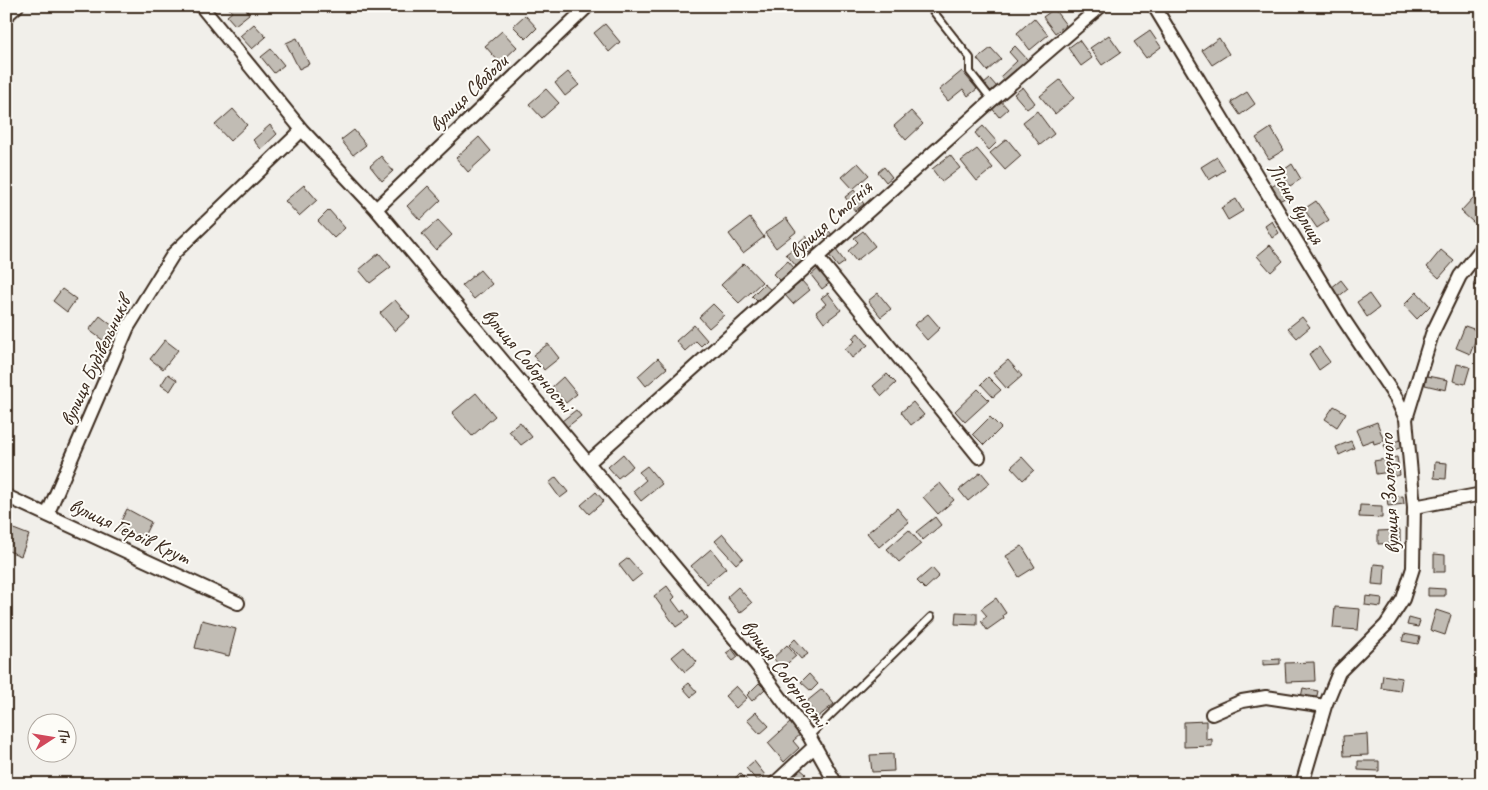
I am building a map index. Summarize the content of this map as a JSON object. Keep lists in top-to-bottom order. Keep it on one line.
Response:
{"streets":{"street":["вулиця Свободи","Лісна вулиця","вулиця Стогнія","вулиця Соборності","вулиця Будівельників","вулиця Залозного","вулиця Героїв Крут"]},"crossings":[["вулиця Свободи","вулиця Соборності"],["Лісна вулиця","вулиця Залозного"],["вулиця Стогнія","вулиця Соборності"],["вулиця Соборності","вулиця Будівельників"],["вулиця Будівельників","вулиця Героїв Крут"]],"north":"right"}
